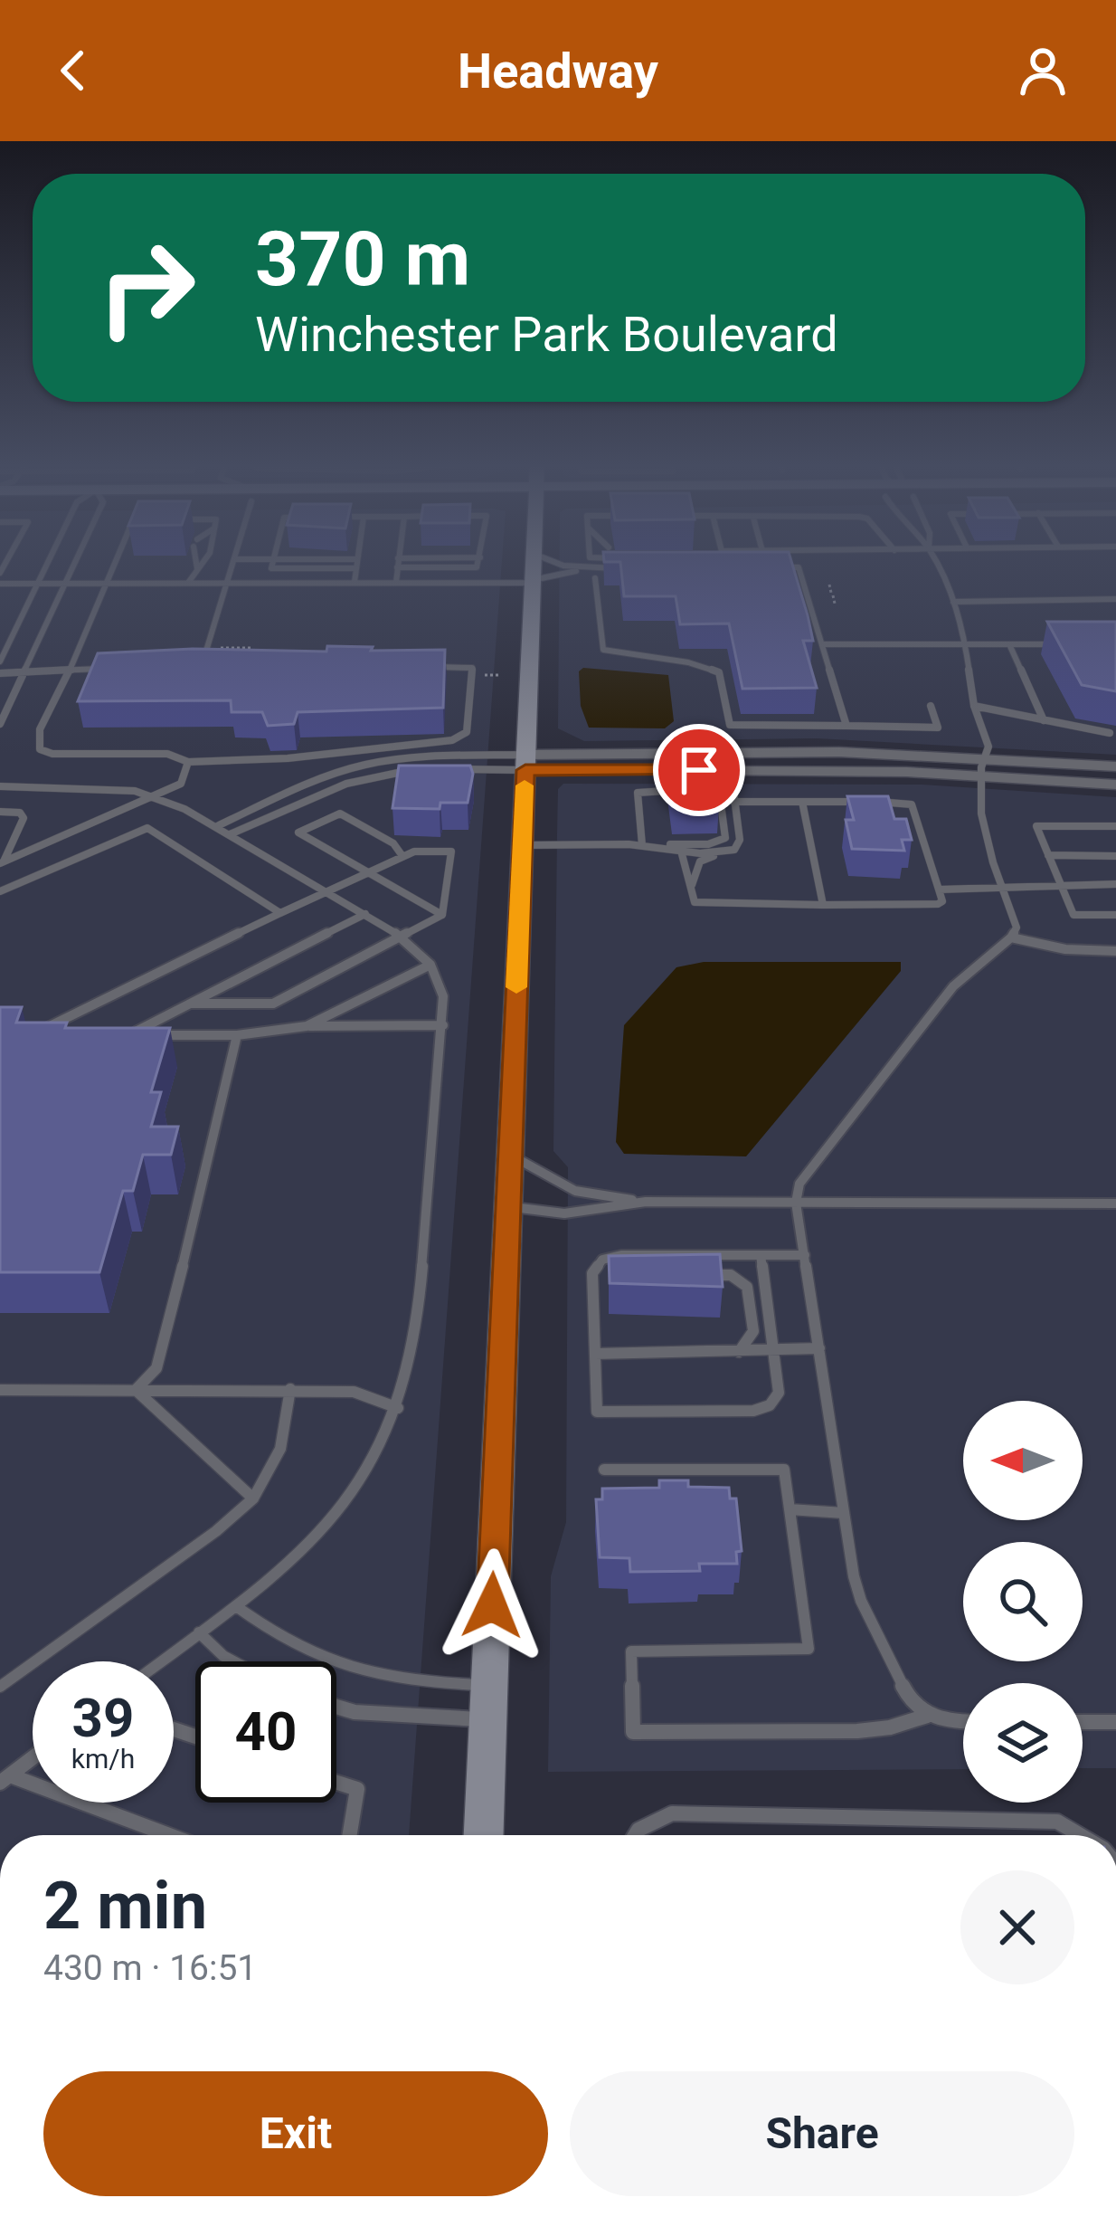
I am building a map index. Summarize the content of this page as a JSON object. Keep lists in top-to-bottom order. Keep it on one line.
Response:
{"north":"left","page":{"header":"Headway","turn":["370 m","Winchester Park Boulevard"],"speed":"39 km/h","limit":"40","heading":["2 min","430 m · 16:51"],"buttons":["Exit","Share"]}}
